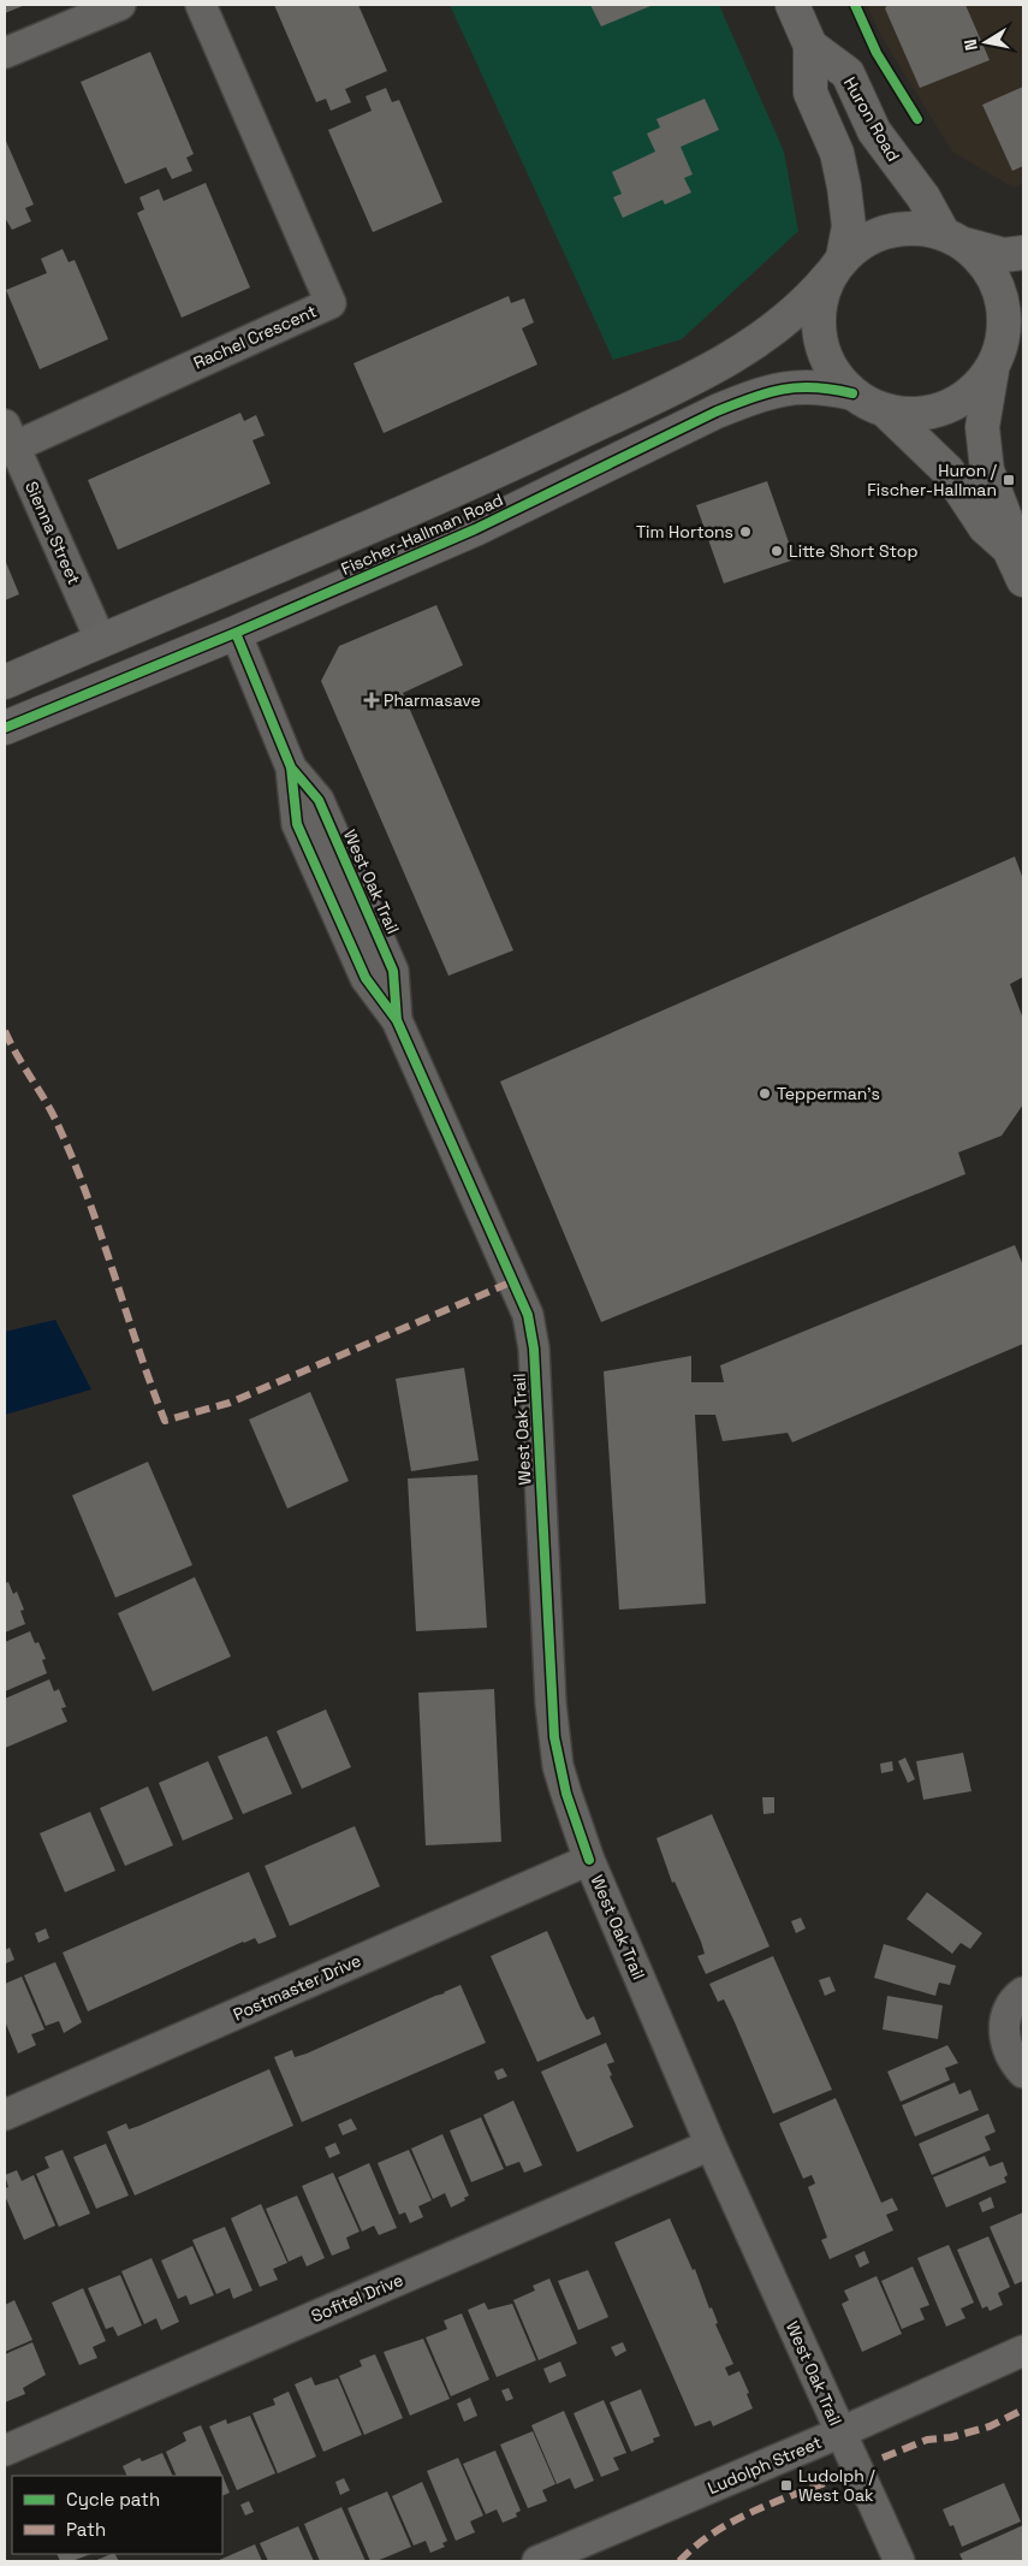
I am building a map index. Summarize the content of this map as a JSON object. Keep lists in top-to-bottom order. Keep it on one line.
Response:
{"streets":{"main road":["Huron Road","Fischer-Hallman Road"],"street":["Rachel Crescent","Sienna Street","West Oak Trail","Postmaster Drive","Sofitel Drive","Ludolph Street"]},"crossings":[["Huron Road","Fischer-Hallman Road"],["Rachel Crescent","Sienna Street"],["Sienna Street","Fischer-Hallman Road"],["Fischer-Hallman Road","West Oak Trail"],["West Oak Trail","Postmaster Drive"],["West Oak Trail","Sofitel Drive"],["West Oak Trail","Ludolph Street"]],"places":{"transit":["Huron / Fischer-Hallman","Ludolph / West Oak"],"other":["Tim Hortons","Litte Short Stop","Tepperman's"],"health":["Pharmasave"]},"legend":["Cycle path","Path"],"north":"left"}
